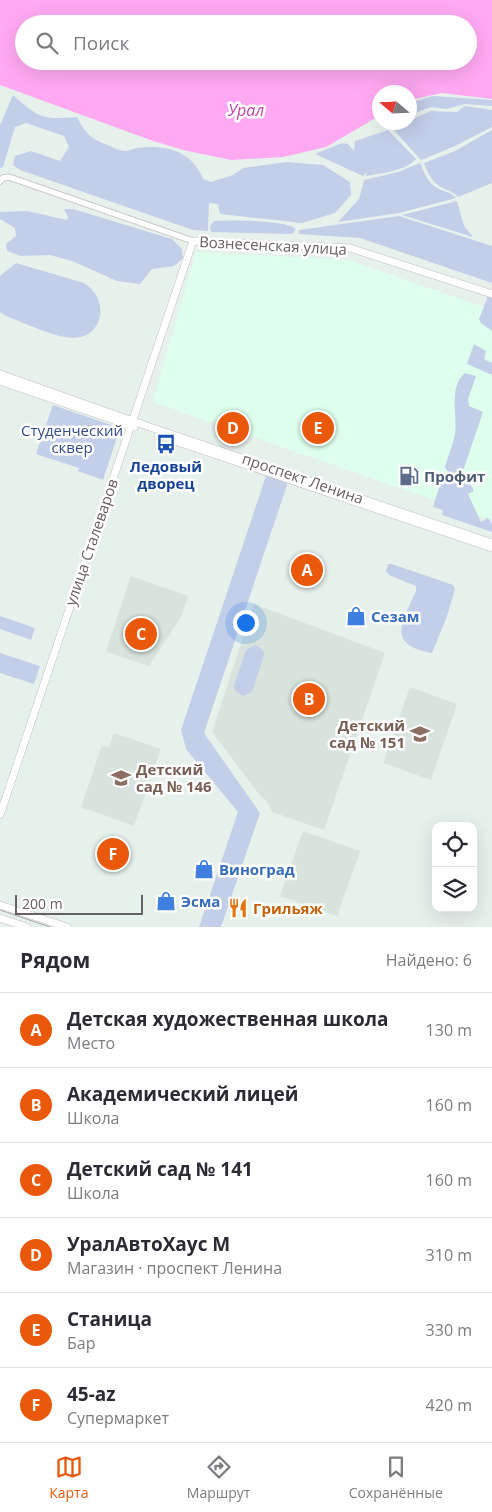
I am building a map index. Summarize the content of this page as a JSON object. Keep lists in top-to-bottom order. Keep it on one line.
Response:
{"streets":{"main road":["Вознесенская улица","проспект Ленина","улица Сталеваров"]},"crossings":[["Вознесенская улица","улица Сталеваров"],["проспект Ленина","улица Сталеваров"]],"water":["Урал"],"parks":["Студенческий сквер"],"places":{"bus stop":["Ледовый дворец"],"fuel station":["Профит"],"shop":["Сезам","Виноград","Эсма"],"school or university":["Детский сад № 151","Детский сад № 146"],"restaurant":["Грильяж"]},"scale_bar":"200 m","north":"left","page":{"search":"Поиск","pins":["D","E","A","C","B","F"],"scale":"200 m","heading":["Рядом","Найдено: 6"],"list":[{"mark":"A","name":"Детская художественная школа","note":"Место","value":"130 m"},{"mark":"B","name":"Академический лицей","note":"Школа","value":"160 m"},{"mark":"C","name":"Детский сад № 141","note":"Школа","value":"160 m"},{"mark":"D","name":"УралАвтоХаус М","note":"Магазин · проспект Ленина","value":"310 m"},{"mark":"E","name":"Станица","note":"Бар","value":"330 m"},{"mark":"F","name":"45-az","note":"Супермаркет","value":"420 m"}],"nav":["Карта","Маршрут","Сохранённые"]}}
